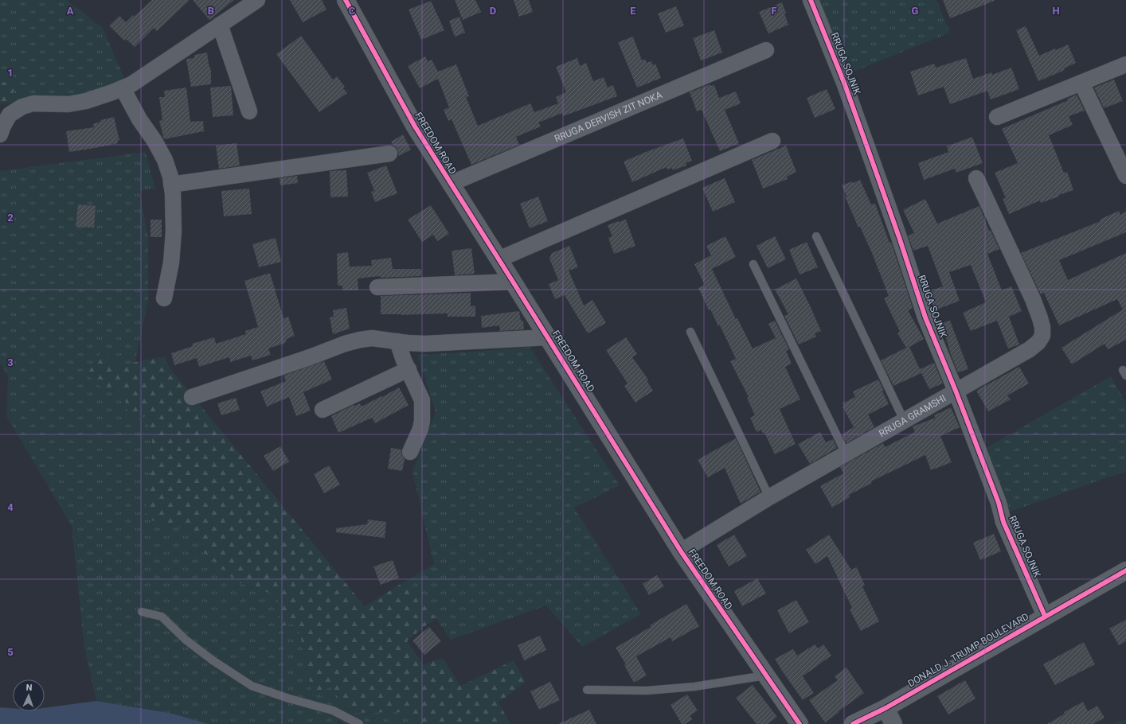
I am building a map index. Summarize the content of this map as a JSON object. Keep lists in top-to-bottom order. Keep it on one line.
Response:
{"streets":{"main road":["FREEDOM ROAD","DONALD J. TRUMP BOULEVARD"],"street":["RRUGA SOJNIK","RRUGA DERVISH ZIT NOKA","RRUGA GRAMSHI"]},"crossings":[["RRUGA SOJNIK","RRUGA GRAMSHI"],["RRUGA SOJNIK","DONALD J. TRUMP BOULEVARD"],["RRUGA DERVISH ZIT NOKA","FREEDOM ROAD"],["FREEDOM ROAD","RRUGA GRAMSHI"]],"north":"top","grid":{"columns":["A","B","C","D","E","F","G","H"],"rows":["1","2","3","4","5"]}}
